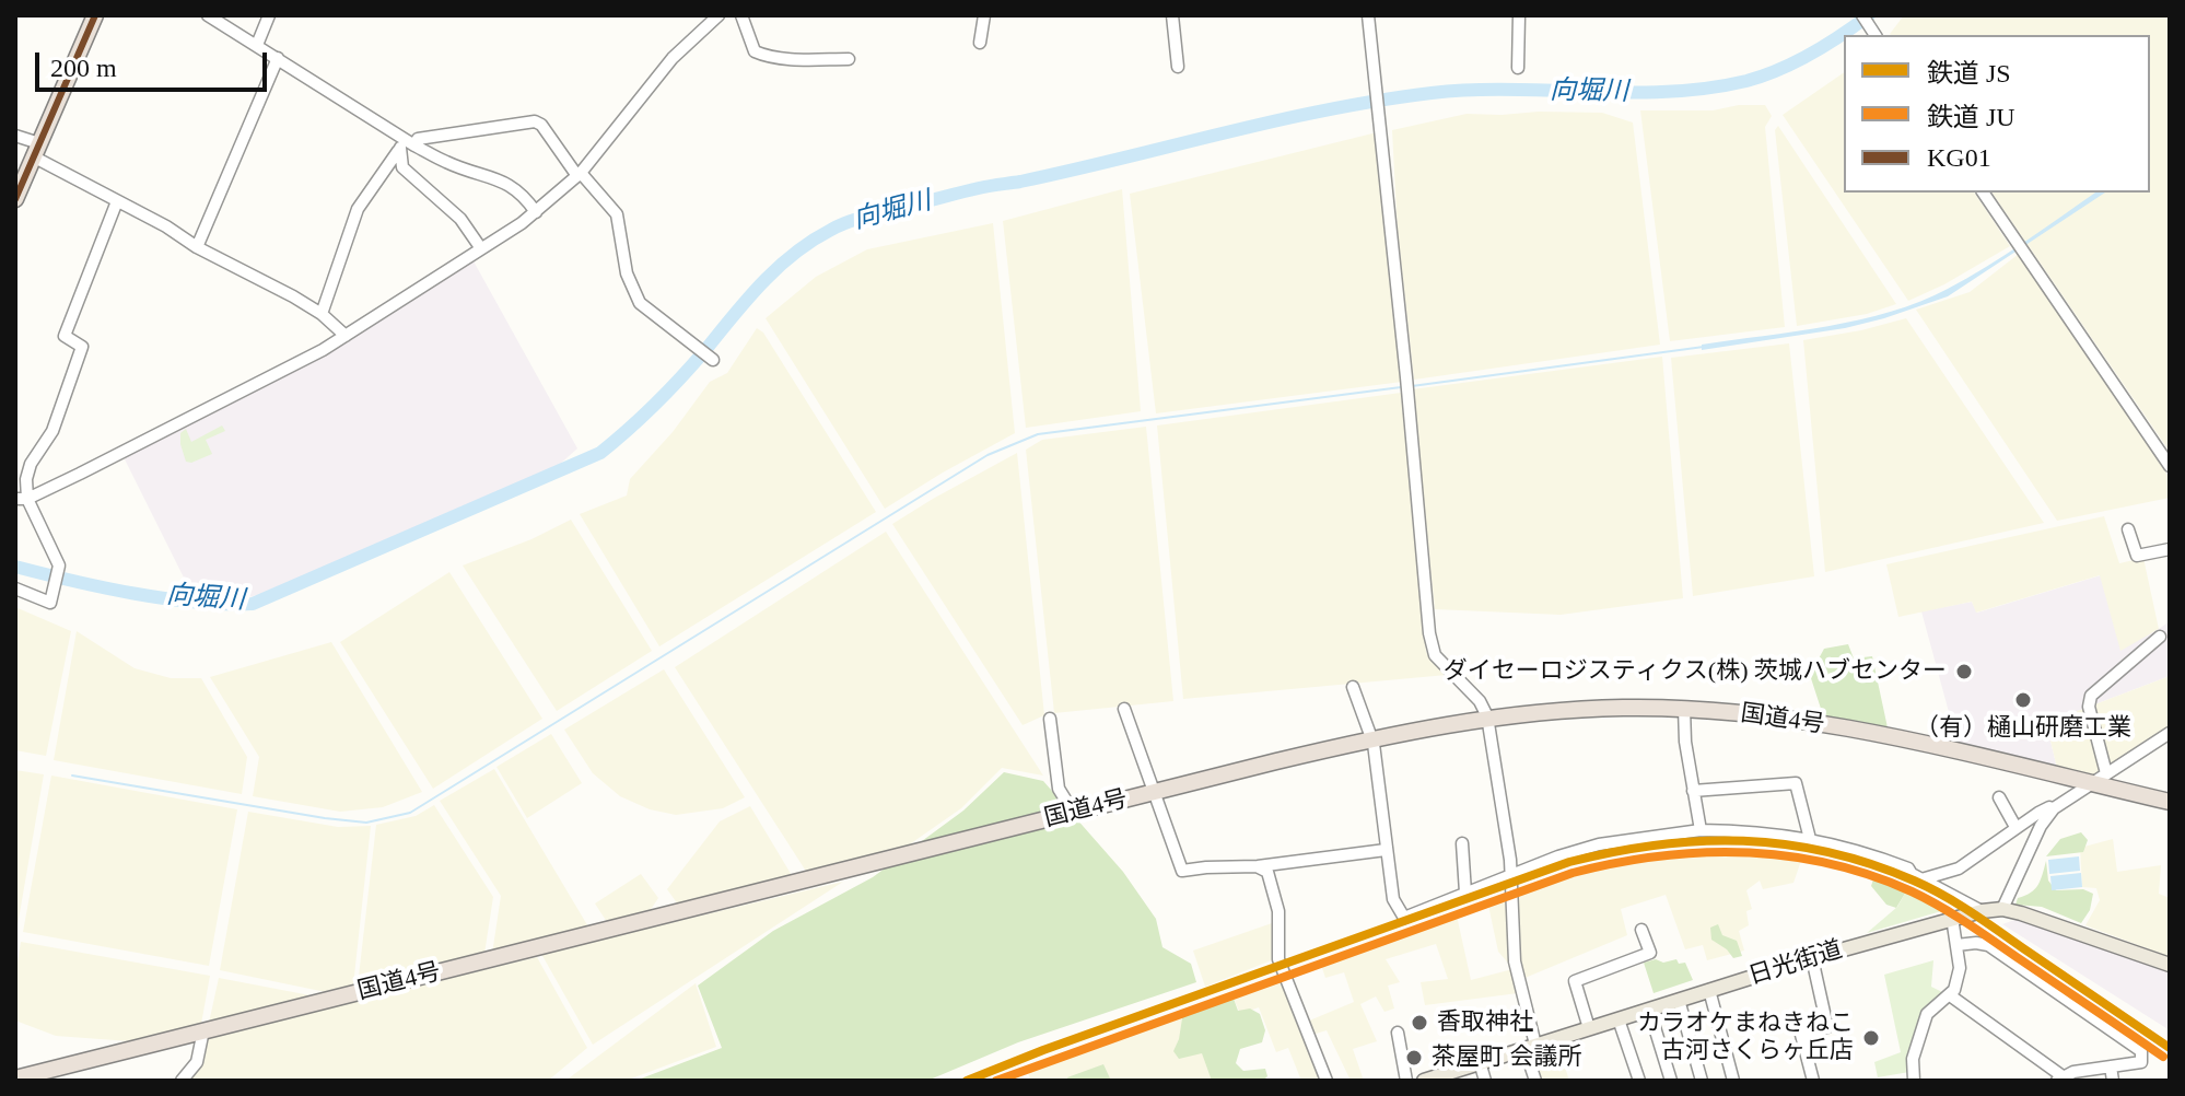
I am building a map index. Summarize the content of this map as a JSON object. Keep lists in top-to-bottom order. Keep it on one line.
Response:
{"streets":{"highway":["国道4号"],"main road":["日光街道"]},"water":["向堀川"],"places":["ダイセーロジスティクス(株) 茨城ハブセンター","（有）樋山研磨工業","香取神社","カラオケまねきねこ 古河さくらヶ丘店","茶屋町 会議所"],"lines":["transit line KG01","rail line JS","rail line JU"],"legend":["鉄道 JS","鉄道 JU","KG01"],"scale_bar":"200 m"}
